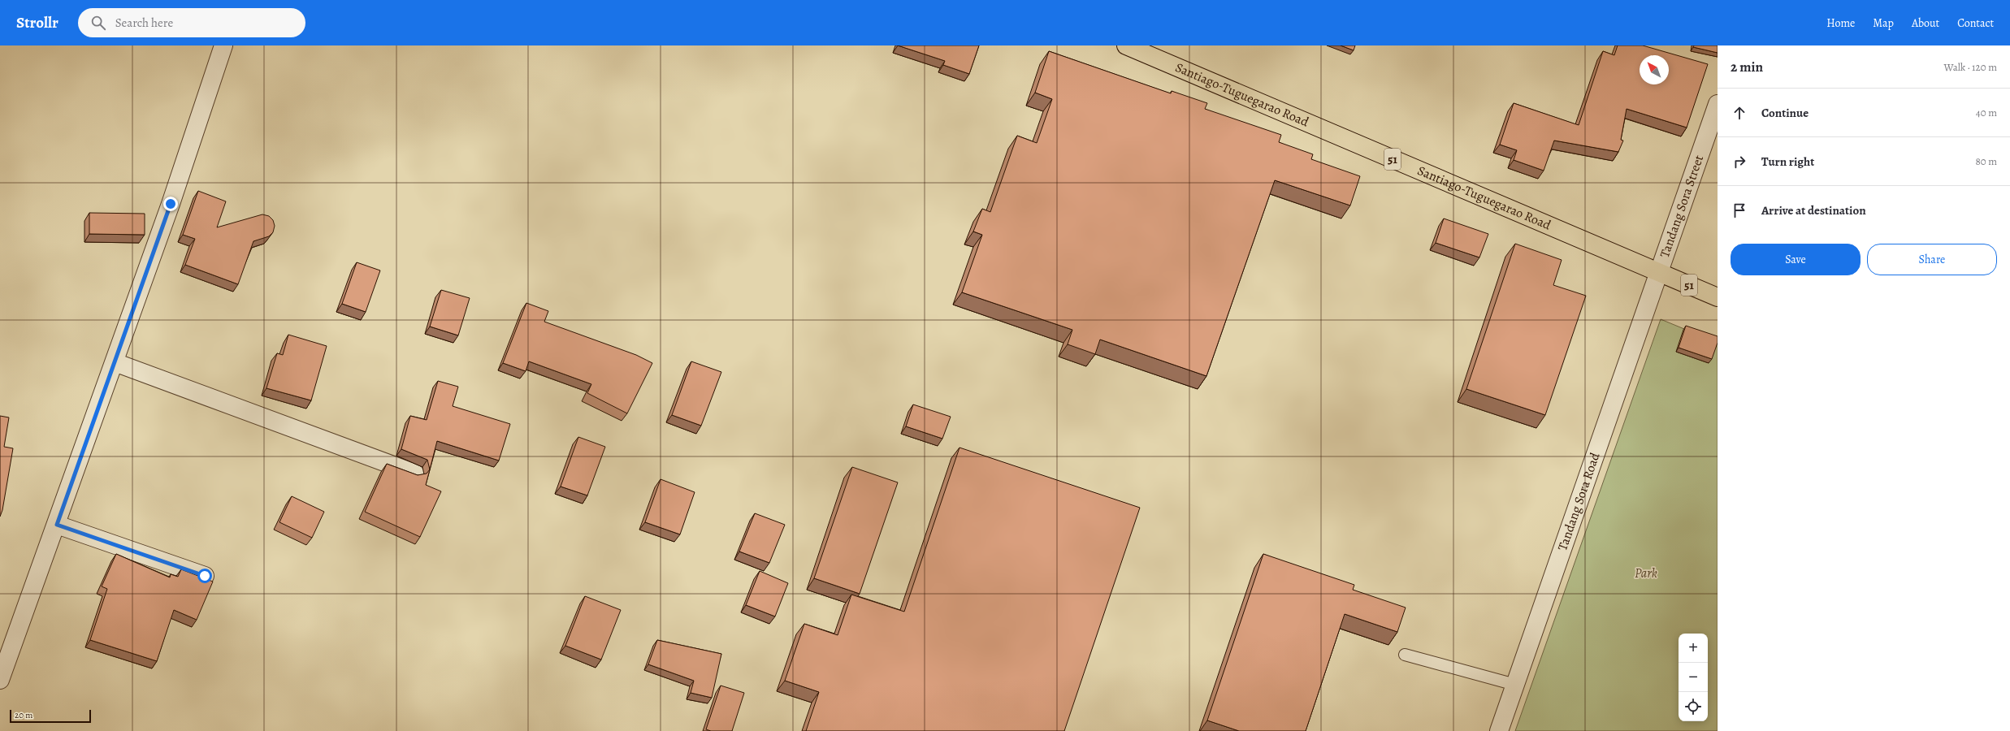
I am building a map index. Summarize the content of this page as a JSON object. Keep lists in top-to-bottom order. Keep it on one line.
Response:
{"streets":{"highway":["Santiago-Tuguegarao Road","51"],"street":["Tandang Sora Street","Tandang Sora Road"]},"crossings":[["Santiago-Tuguegarao Road","Tandang Sora Street"],["Santiago-Tuguegarao Road","Tandang Sora Road"],["Tandang Sora Street","Tandang Sora Road"]],"parks":["Park"],"scale_bar":"20 m","north":"top left","page":{"header":"Strollr","search":"Search here","nav":["Home","Map","About","Contact"],"heading":["2 min","Walk · 120 m"],"list":[["Continue","40 m"],["Turn right","80 m"],"Arrive at destination"],"buttons":["Save","Share"],"map_buttons":["+","−"],"scale":"20 m"}}
